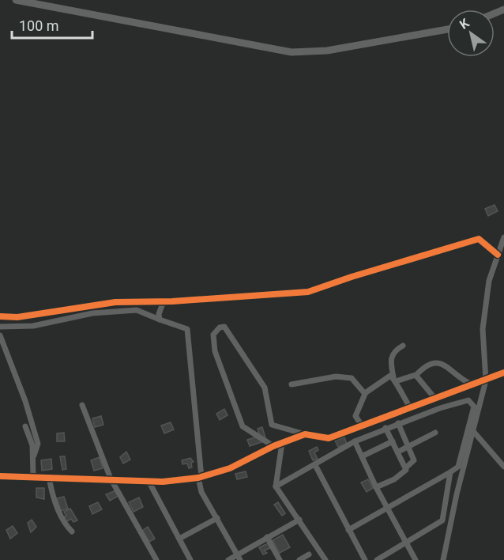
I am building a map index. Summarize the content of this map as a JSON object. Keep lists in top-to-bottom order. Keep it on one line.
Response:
{"scale_bar":"100 m","north":"top left"}
